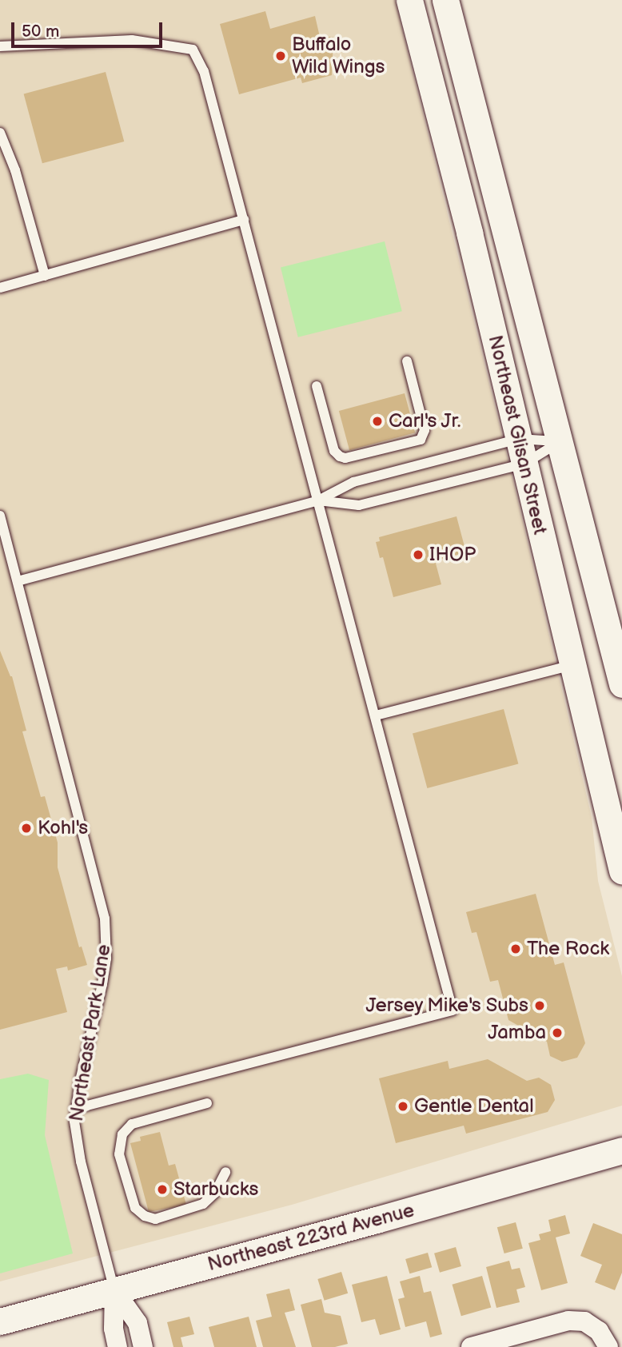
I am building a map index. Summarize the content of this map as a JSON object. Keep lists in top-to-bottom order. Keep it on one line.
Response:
{"streets":{"main road":["Northeast Glisan Street","Northeast 223rd Avenue"],"street":["Northeast Park Lane"]},"crossings":[["Northeast Park Lane","Northeast 223rd Avenue"]],"places":["Buffalo Wild Wings","Carl's Jr.","IHOP","Kohl's","The Rock","Jersey Mike's Subs","Jamba","Gentle Dental","Starbucks"],"scale_bar":"50 m"}
